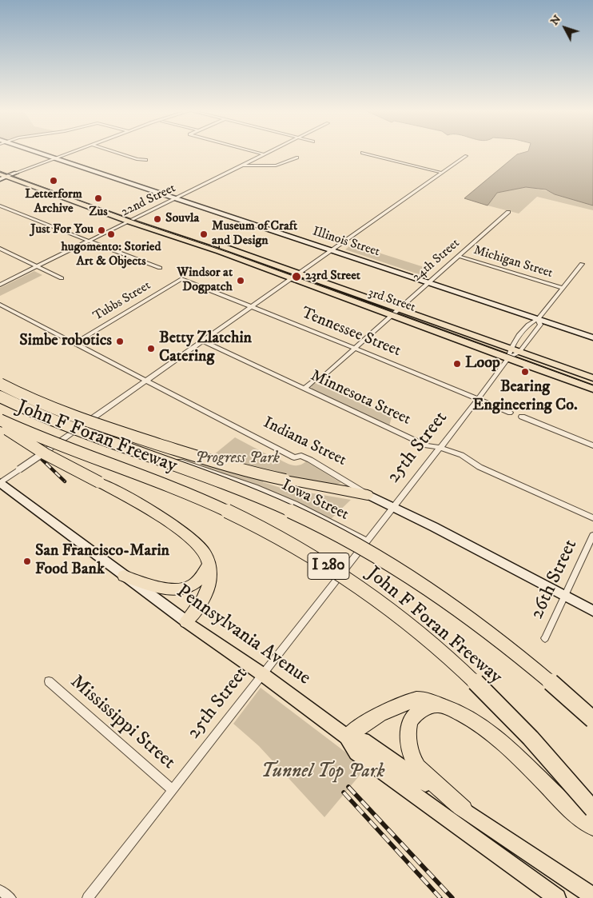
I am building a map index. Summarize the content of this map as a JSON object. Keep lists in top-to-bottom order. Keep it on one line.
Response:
{"streets":{"highway":["John F Foran Freeway","I 280"],"main road":["3rd Street","Pennsylvania Avenue"],"street":["22nd Street","Illinois Street","24th Street","Michigan Street","Tubbs Street","Tennessee Street","Minnesota Street","Indiana Street","25th Street","Iowa Street","26th Street","Mississippi Street"]},"crossings":[["22nd Street","Illinois Street"],["22nd Street","3rd Street"],["Illinois Street","24th Street"],["Illinois Street","25th Street"],["24th Street","Michigan Street"],["24th Street","3rd Street"],["24th Street","Tennessee Street"],["24th Street","Minnesota Street"],["Michigan Street","25th Street"],["3rd Street","25th Street"],["Tubbs Street","Tennessee Street"],["Tubbs Street","Indiana Street"],["Tennessee Street","25th Street"],["Minnesota Street","25th Street"],["Indiana Street","25th Street"],["Indiana Street","26th Street"],["25th Street","Iowa Street"],["25th Street","Pennsylvania Avenue"],["25th Street","Mississippi Street"]],"parks":["Progress Park","Tunnel Top Park"],"places":["Letterform Archive","Zus","Souvla","Just For You","hugomento: Storied Art & Objects","Museum of Craft and Design","23rd Street","Windsor at Dogpatch","Simbe robotics","Betty Zlatchin Catering","Loop","Bearing Engineering Co.","San Francisco-Marin Food Bank"],"north":"top left"}
